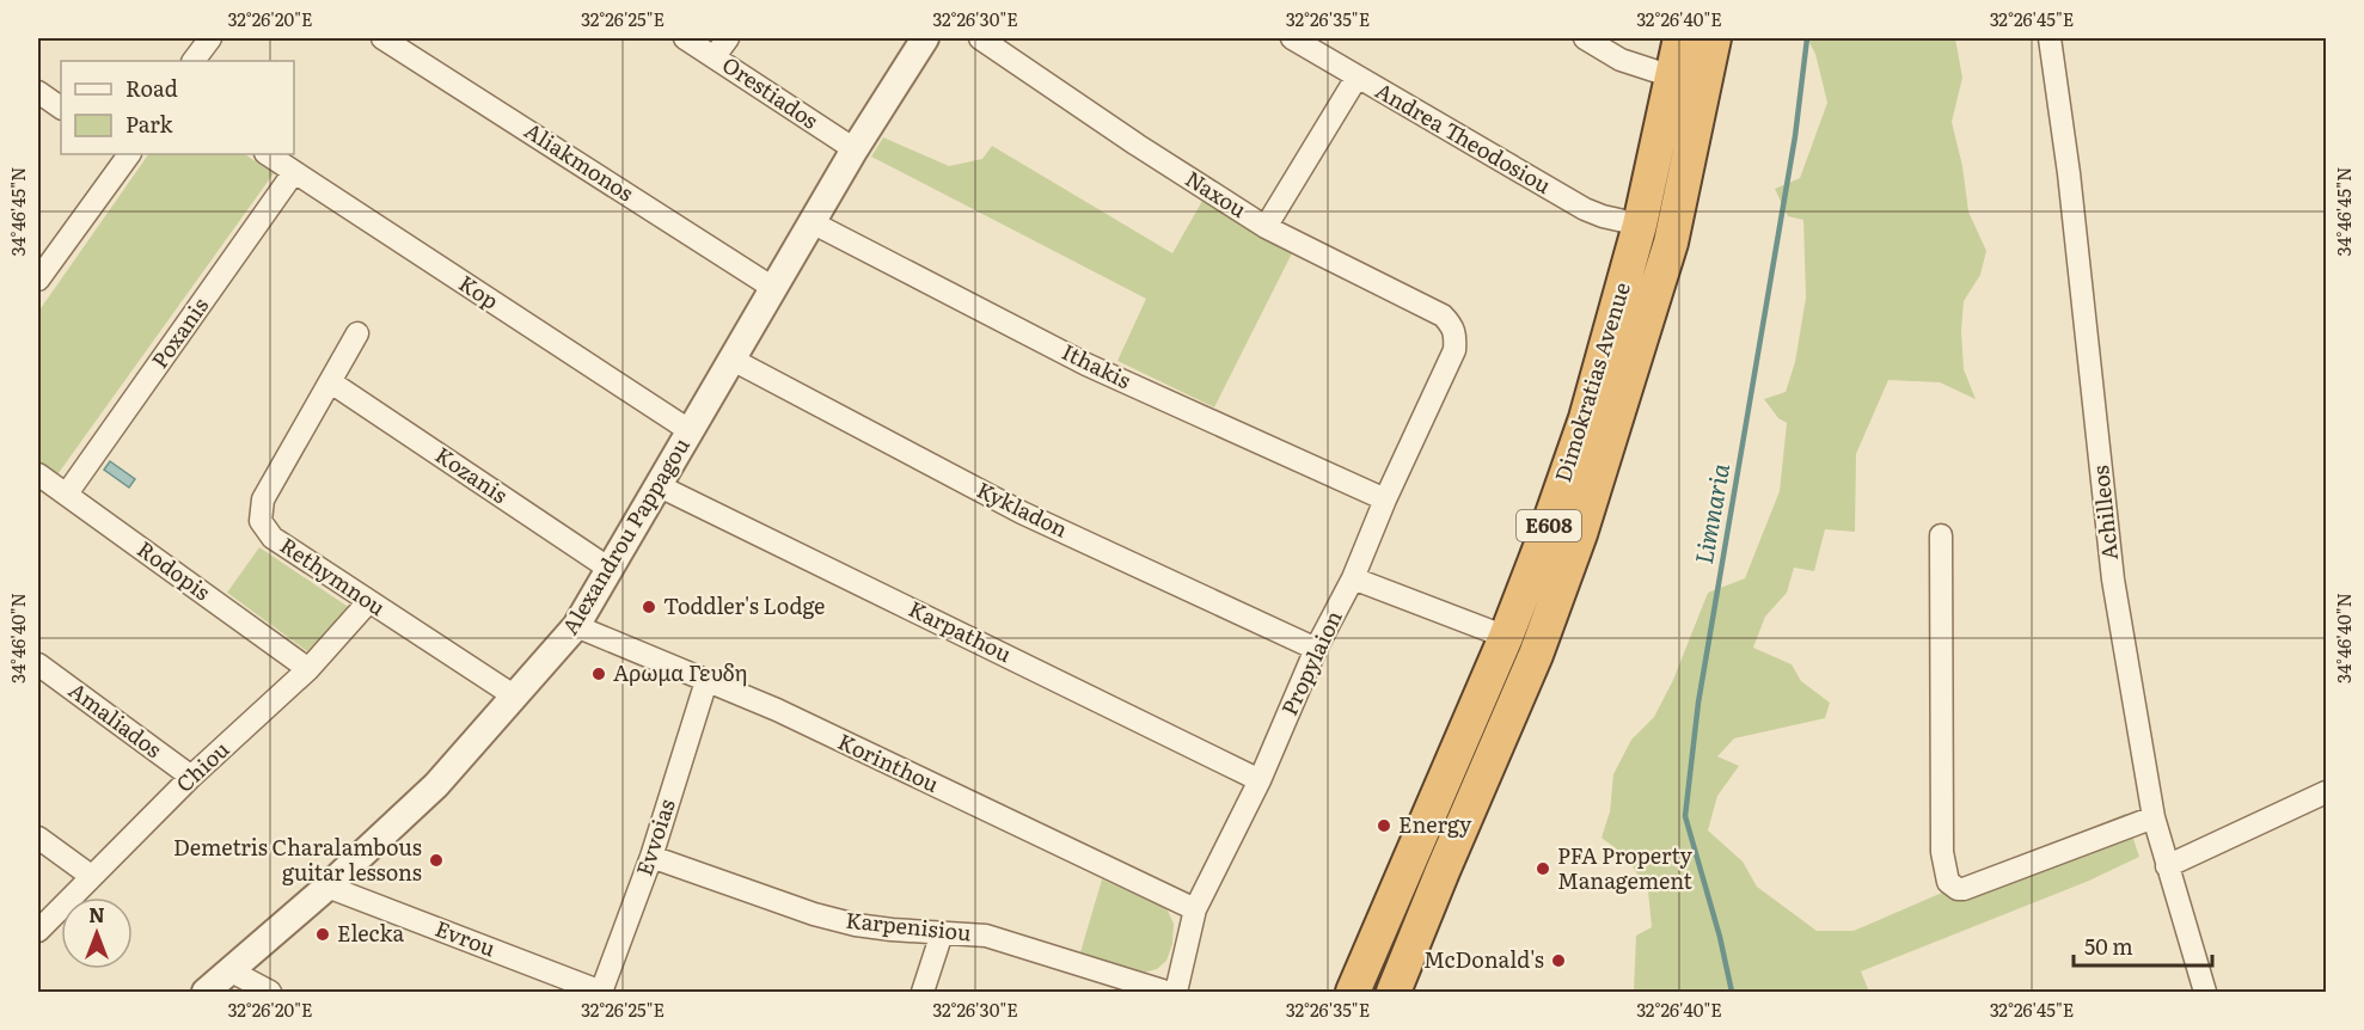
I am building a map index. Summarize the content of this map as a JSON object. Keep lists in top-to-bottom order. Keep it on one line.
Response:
{"streets":{"highway":["Dimokratias Avenue","E608"],"street":["Orestiados","Andrea Theodosiou","Aliakmonos","Naxou","Kop","Poxanis","Ithakis","Kozanis","Kykladon","Achilleos","Alexandrou Pappagou","Rodopis","Rethymnou","Karpathou","Propylaion","Amaliados","Korinthou","Chiou","Evvoias","Karpenisiou","Evrou"]},"crossings":[["Orestiados","Alexandrou Pappagou"],["Andrea Theodosiou","Dimokratias Avenue"],["Aliakmonos","Alexandrou Pappagou"],["Naxou","Propylaion"],["Kop","Poxanis"],["Kop","Alexandrou Pappagou"],["Poxanis","Rodopis"],["Ithakis","Alexandrou Pappagou"],["Ithakis","Propylaion"],["Kozanis","Alexandrou Pappagou"],["Kozanis","Rethymnou"],["Kykladon","Alexandrou Pappagou"],["Kykladon","Propylaion"],["Alexandrou Pappagou","Rethymnou"],["Alexandrou Pappagou","Karpathou"],["Alexandrou Pappagou","Korinthou"],["Alexandrou Pappagou","Evrou"],["Rodopis","Chiou"],["Rethymnou","Chiou"],["Karpathou","Propylaion"],["Propylaion","Korinthou"],["Amaliados","Chiou"],["Korinthou","Evvoias"],["Evvoias","Karpenisiou"],["Evvoias","Evrou"]],"water":["Limnaria"],"places":["Toddler's Lodge","Αρωμα Γευδη","Energy","Demetris Charalambous guitar lessons","PFA Property Management","Elecka","McDonald's"],"legend":["Road","Park"],"scale_bar":"50 m","north":"top","coordinates":["32°26'20\"E","32°26'25\"E","32°26'30\"E","32°26'35\"E","32°26'40\"E","32°26'45\"E","34°46'45\"N","34°46'40\"N"]}
